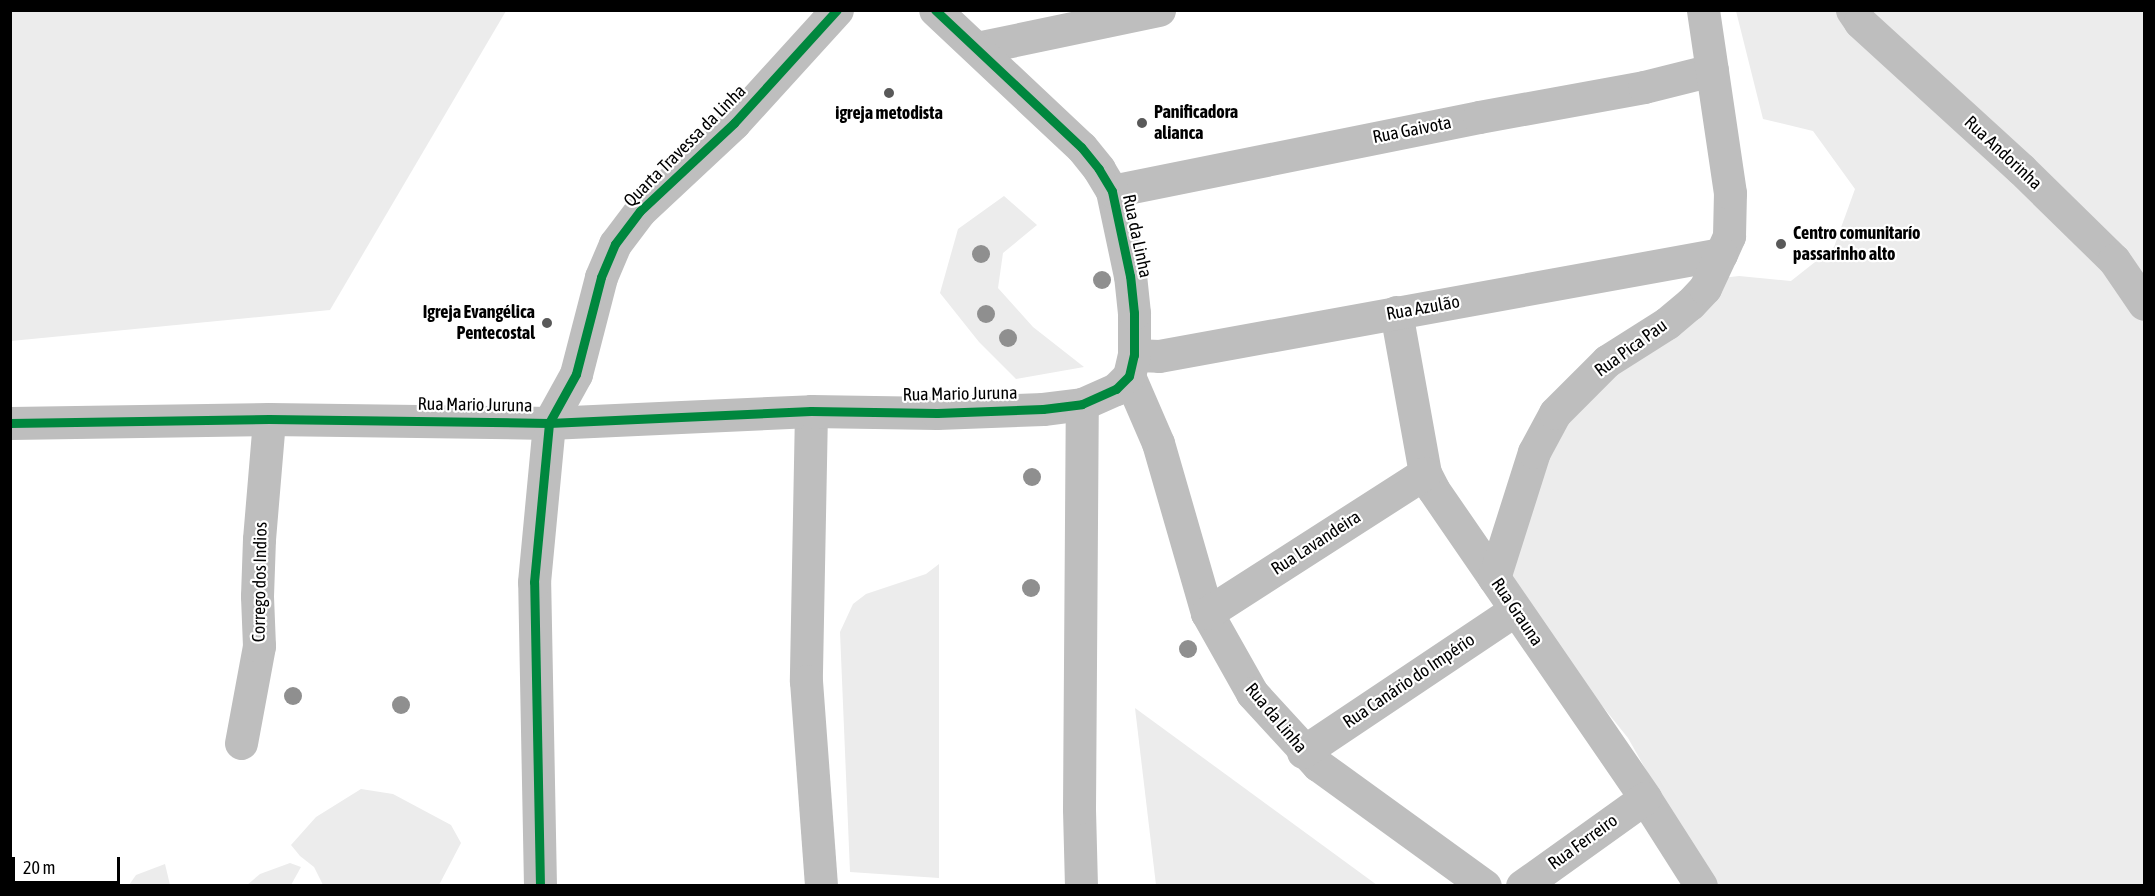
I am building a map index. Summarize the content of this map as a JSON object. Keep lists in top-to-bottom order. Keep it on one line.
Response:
{"streets":{"street":["Rua Gaivota","Quarta Travessa da Linha","Rua Andorinha","Rua da Linha","Rua Azulão","Rua Pica Pau","Rua Mario Juruna","Rua Lavandeira","Corrego dos Indios","Rua Grauna","Rua Canário do Império","Rua Ferreiro"]},"crossings":[["Rua Gaivota","Rua da Linha"],["Rua Gaivota","Rua Pica Pau"],["Quarta Travessa da Linha","Rua Mario Juruna"],["Rua da Linha","Rua Azulão"],["Rua da Linha","Rua Lavandeira"],["Rua da Linha","Rua Canário do Império"],["Rua Azulão","Rua Pica Pau"],["Rua Azulão","Rua Grauna"],["Rua Pica Pau","Rua Grauna"],["Rua Mario Juruna","Corrego dos Indios"],["Rua Lavandeira","Rua Grauna"],["Rua Grauna","Rua Canário do Império"],["Rua Grauna","Rua Ferreiro"]],"places":["igreja metodista","Panificadora alianca","Centro comunitarío passarinho alto","Igreja Evangélica Pentecostal"],"scale_bar":"20 m"}
